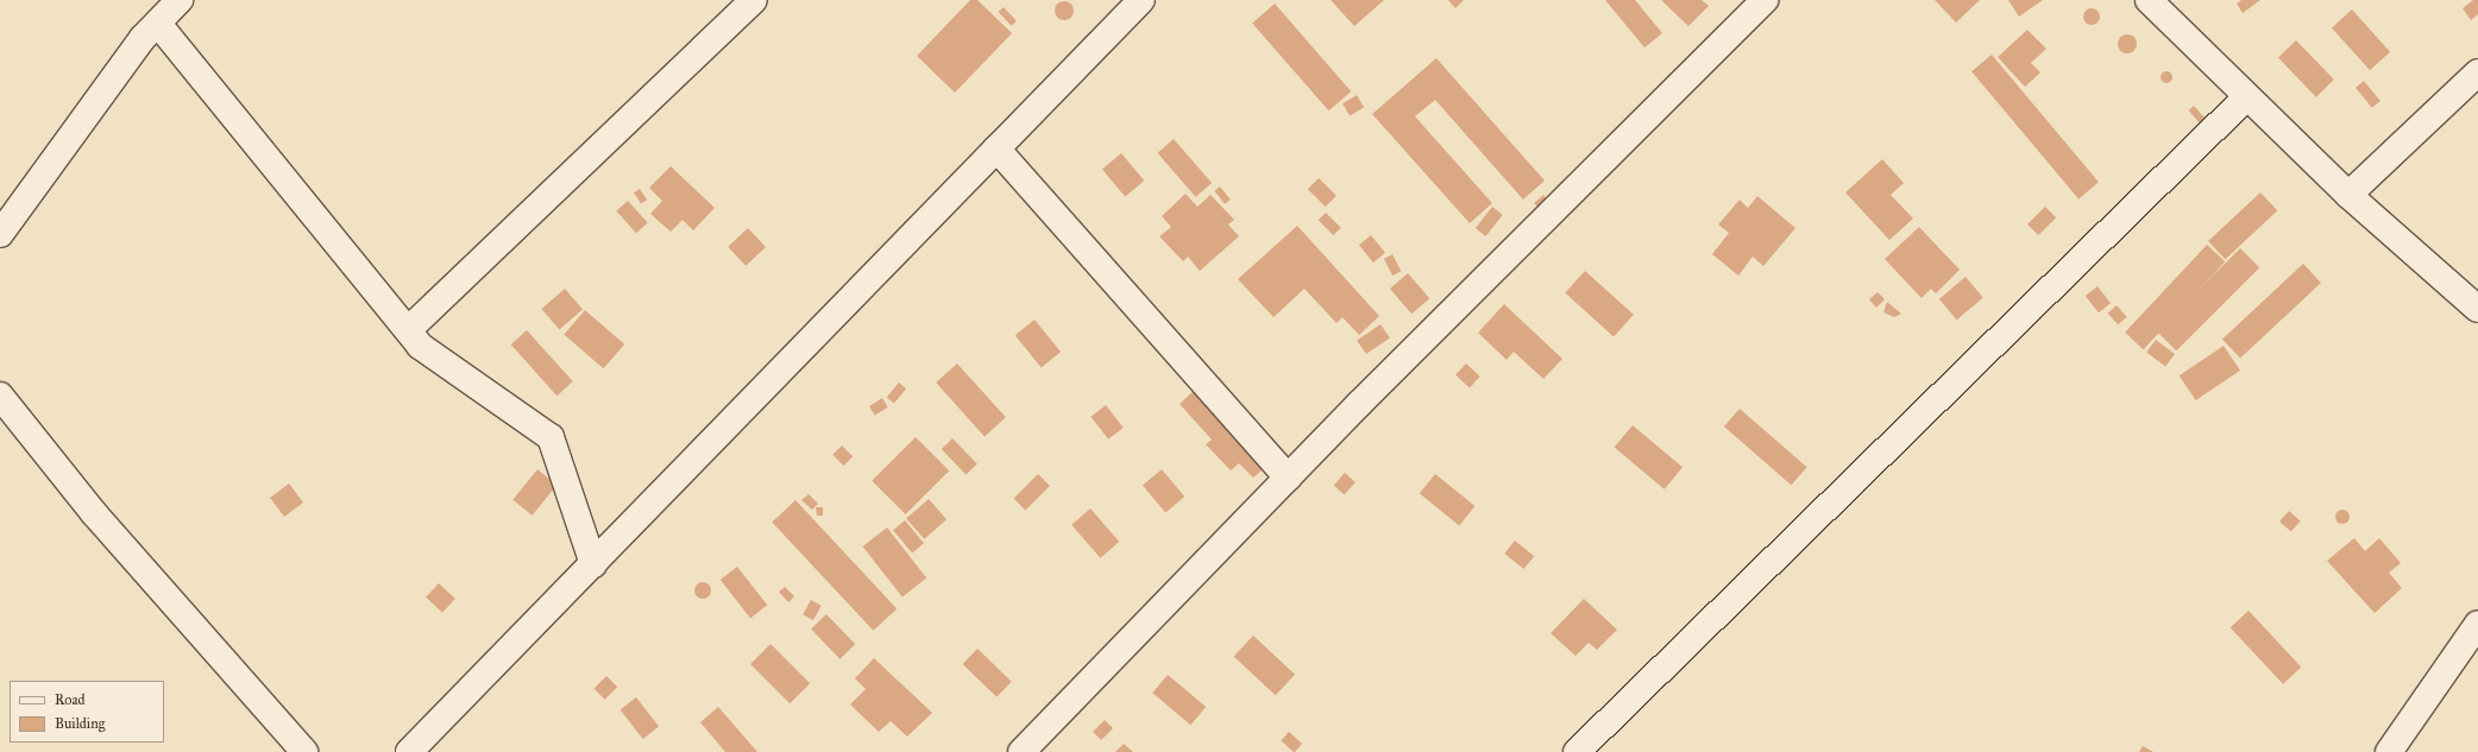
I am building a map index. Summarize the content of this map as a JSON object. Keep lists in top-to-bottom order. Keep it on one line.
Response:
{"legend":["Road","Building"]}
